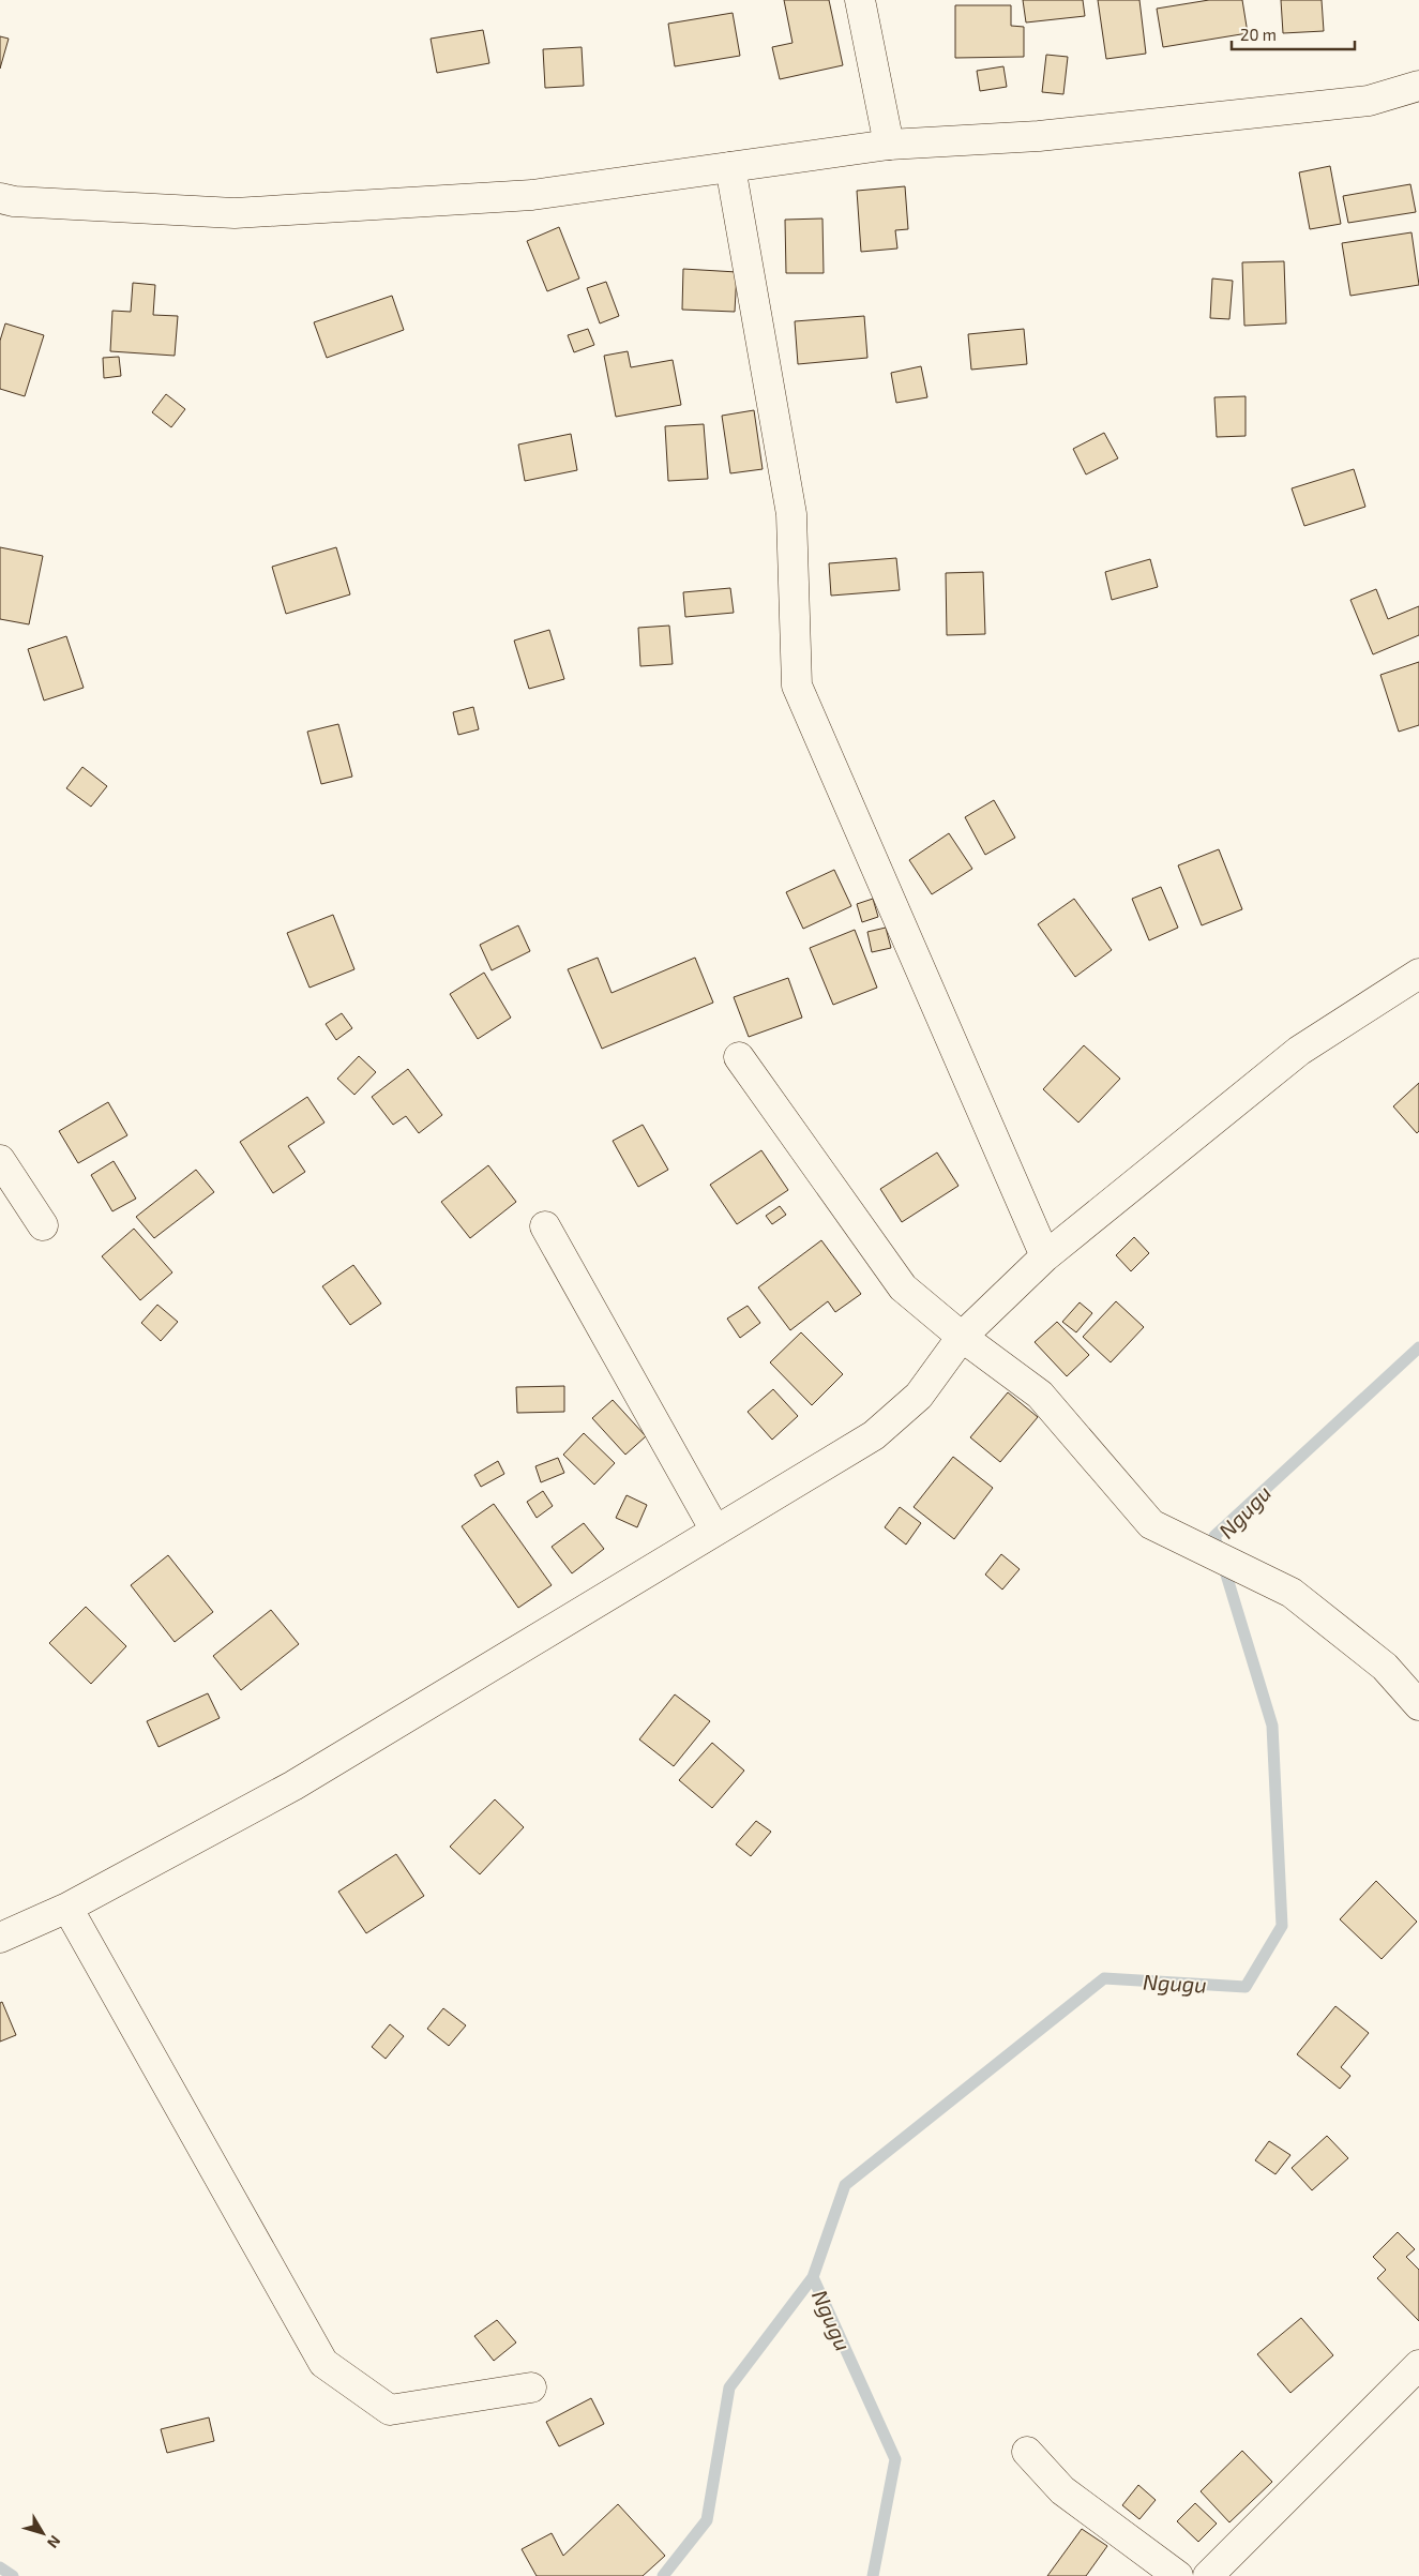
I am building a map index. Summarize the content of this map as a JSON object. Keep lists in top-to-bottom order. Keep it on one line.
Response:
{"water":["Ngugu"],"scale_bar":"20 m","north":"bottom right"}
